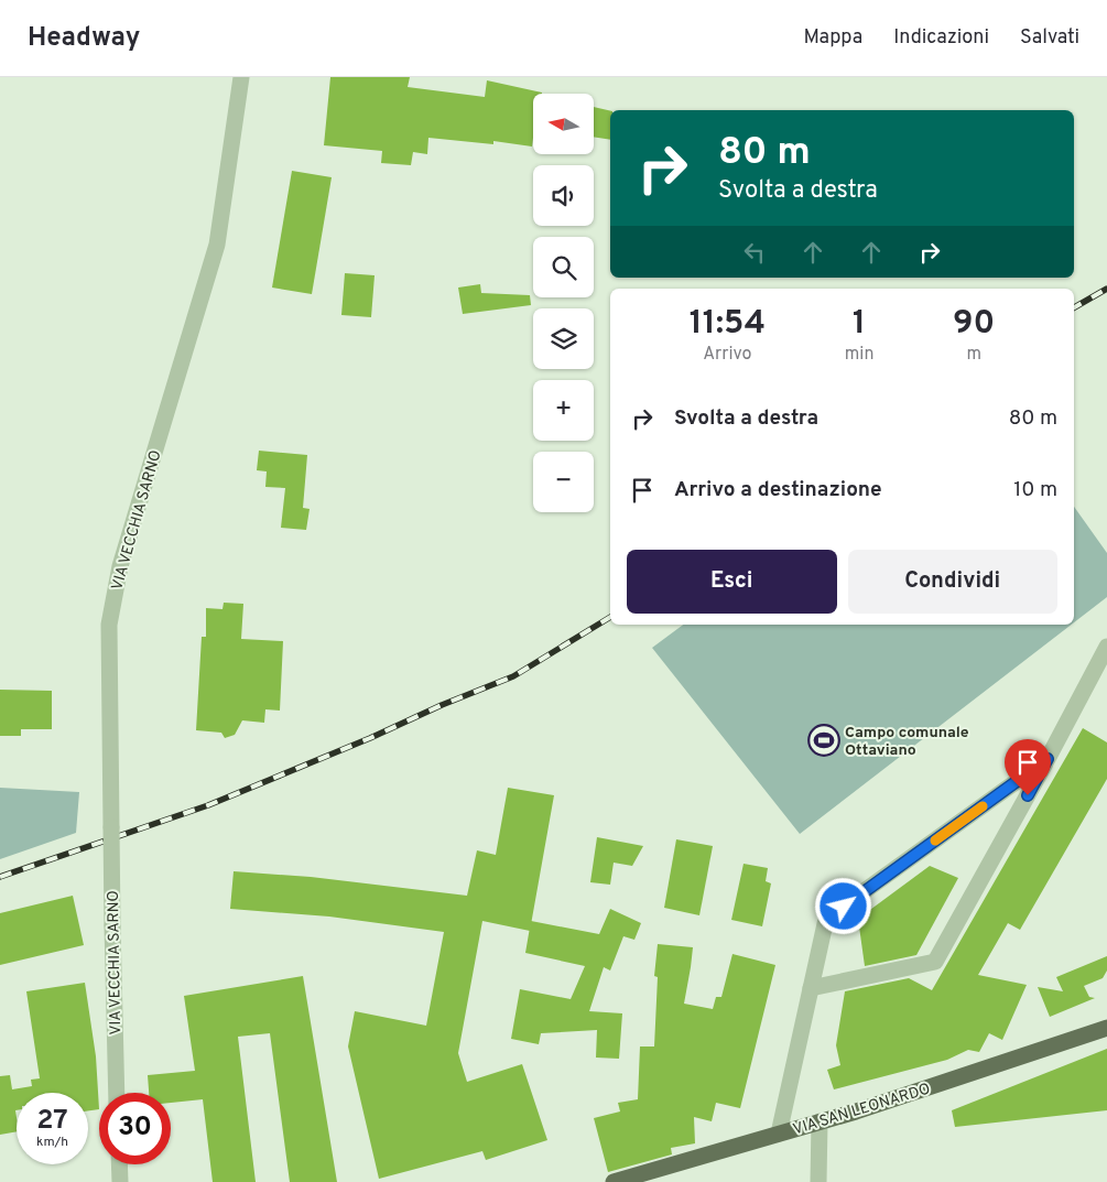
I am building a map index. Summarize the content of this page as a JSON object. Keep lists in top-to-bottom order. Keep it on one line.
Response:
{"streets":{"main road":["VIA SAN LEONARDO"],"street":["VIA VECCHIA SARNO"]},"places":{"sports":["Campo comunale Ottaviano"]},"north":"left","page":{"header":"Headway","nav":["Mappa","Indicazioni","Salvati"],"map_buttons":["+","−"],"turn":["80 m","Svolta a destra"],"eta":["11:54","Arrivo","1","min","90","m"],"list":[{"name":"Svolta a destra","value":"80 m"},{"name":"Arrivo a destinazione","value":"10 m"}],"buttons":["Esci","Condividi"],"speed":"27 km/h","limit":"30"}}
